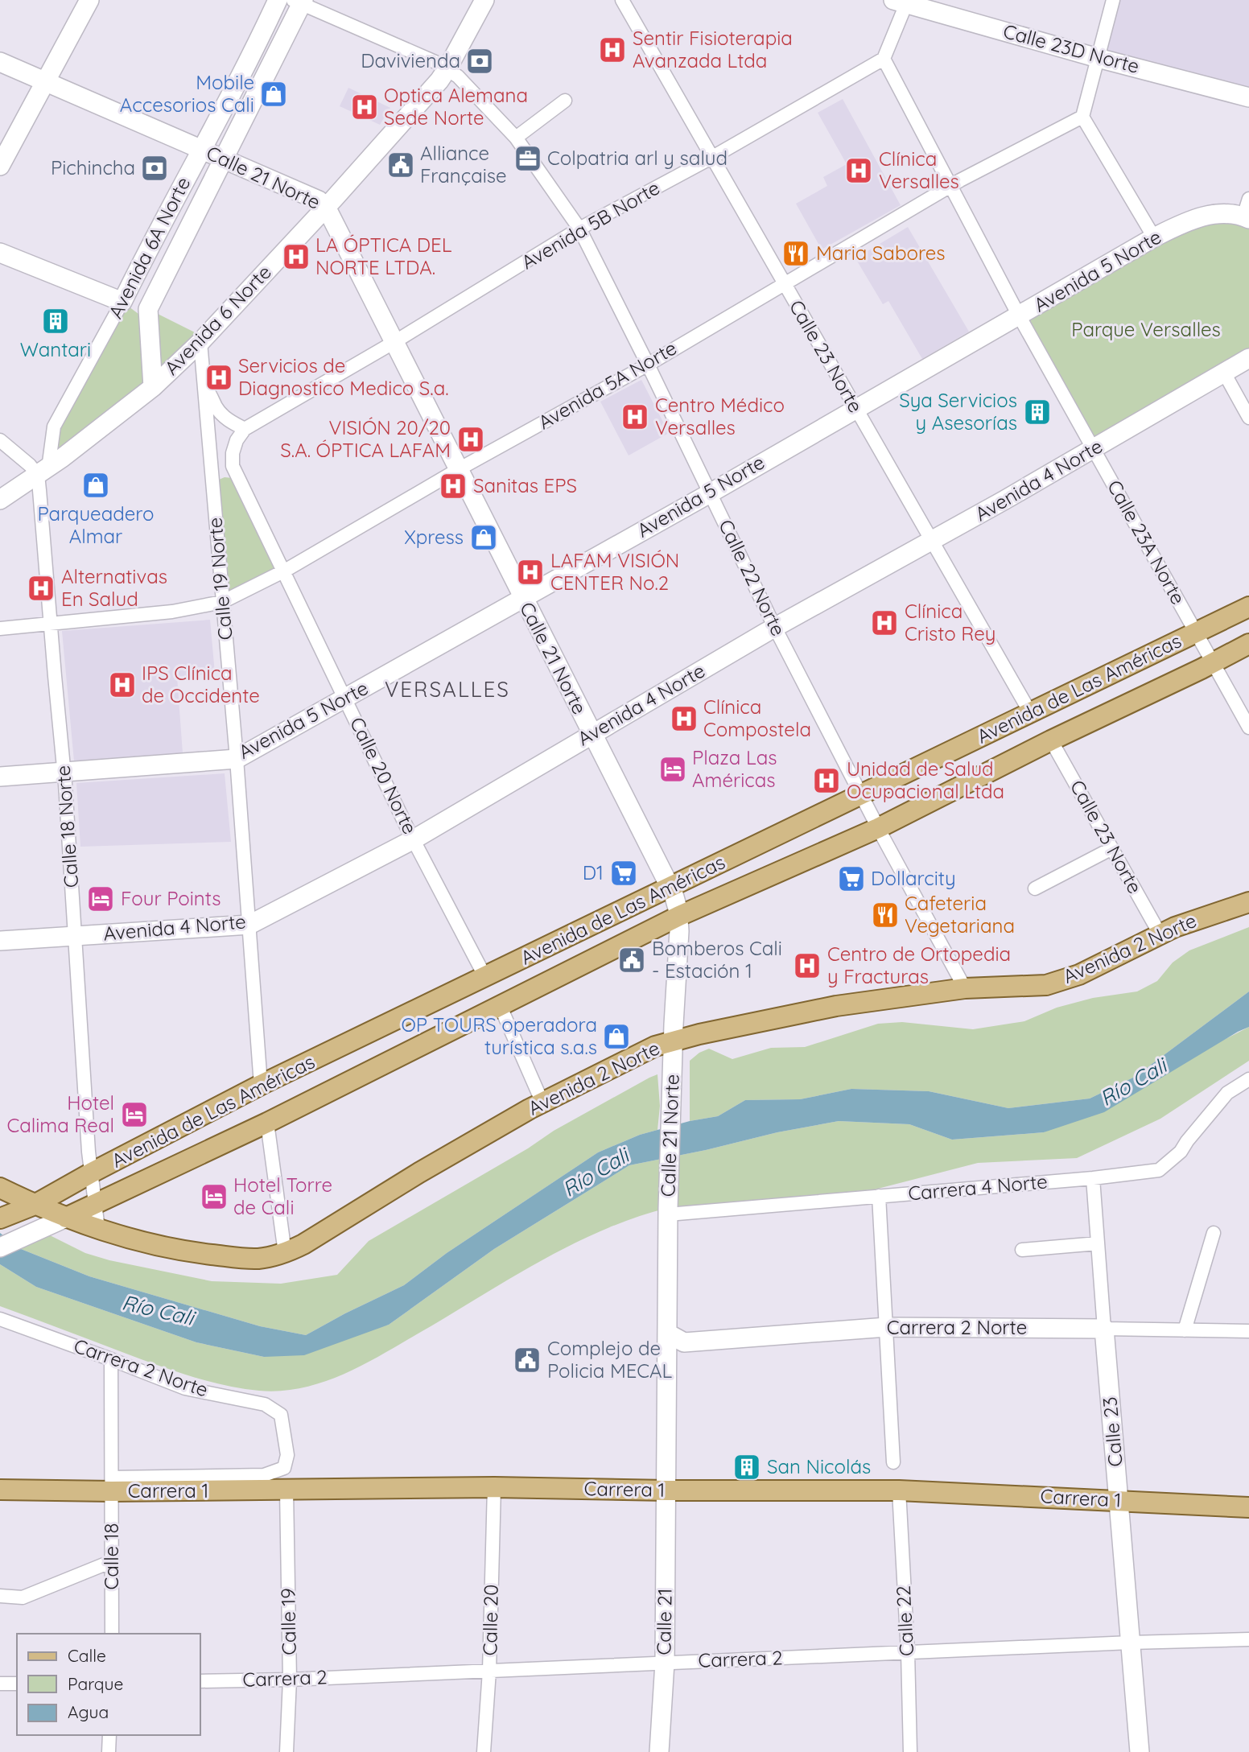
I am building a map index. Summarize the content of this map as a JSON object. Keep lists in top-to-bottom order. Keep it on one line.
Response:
{"streets":{"main road":["Avenida de Las Américas","Avenida 2 Norte","Carrera 1"],"street":["Calle 23D Norte","Calle 21 Norte","Avenida 5B Norte","Avenida 6A Norte","Avenida 5 Norte","Avenida 6 Norte","Calle 23 Norte","Avenida 5A Norte","Avenida 4 Norte","Calle 23A Norte","Calle 22 Norte","Calle 19 Norte","Calle 20 Norte","Calle 18 Norte","Carrera 4 Norte","Carrera 2 Norte","Calle 23","Calle 18","Calle 20","Calle 22","Calle 19","Calle 21","Carrera 2"]},"crossings":[["Calle 21 Norte","Avenida 5B Norte"],["Calle 21 Norte","Avenida 6A Norte"],["Calle 21 Norte","Avenida 5 Norte"],["Calle 21 Norte","Avenida 6 Norte"],["Calle 21 Norte","Avenida 5A Norte"],["Calle 21 Norte","Avenida 4 Norte"],["Calle 21 Norte","Avenida de Las Américas"],["Calle 21 Norte","Avenida 2 Norte"],["Calle 21 Norte","Carrera 4 Norte"],["Calle 21 Norte","Carrera 1"],["Calle 21 Norte","Calle 21"],["Avenida 5B Norte","Calle 23 Norte"],["Avenida 5B Norte","Calle 23A Norte"],["Avenida 5B Norte","Calle 22 Norte"],["Avenida 5B Norte","Calle 20 Norte"],["Avenida 6A Norte","Avenida 6 Norte"],["Avenida 6A Norte","Calle 22 Norte"],["Avenida 6A Norte","Calle 18 Norte"],["Avenida 5 Norte","Calle 23 Norte"],["Avenida 5 Norte","Calle 23A Norte"],["Avenida 5 Norte","Calle 22 Norte"],["Avenida 5 Norte","Calle 19 Norte"],["Avenida 5 Norte","Calle 20 Norte"],["Avenida 5 Norte","Calle 18 Norte"],["Avenida 6 Norte","Calle 22 Norte"],["Avenida 6 Norte","Calle 19 Norte"],["Avenida 6 Norte","Calle 18 Norte"],["Calle 23 Norte","Avenida 5A Norte"],["Calle 23 Norte","Avenida 4 Norte"],["Calle 23 Norte","Avenida de Las Américas"],["Calle 23 Norte","Avenida 2 Norte"],["Avenida 5A Norte","Calle 23A Norte"],["Avenida 5A Norte","Calle 22 Norte"],["Avenida 5A Norte","Calle 19 Norte"],["Avenida 5A Norte","Calle 20 Norte"],["Avenida 5A Norte","Calle 18 Norte"],["Avenida 4 Norte","Calle 23A Norte"],["Avenida 4 Norte","Calle 22 Norte"],["Avenida 4 Norte","Calle 19 Norte"],["Avenida 4 Norte","Calle 20 Norte"],["Avenida 4 Norte","Calle 18 Norte"],["Calle 23A Norte","Avenida de Las Américas"],["Calle 22 Norte","Avenida de Las Américas"],["Calle 22 Norte","Avenida 2 Norte"],["Calle 19 Norte","Avenida de Las Américas"],["Avenida de Las Américas","Calle 20 Norte"],["Avenida de Las Américas","Calle 18 Norte"],["Avenida de Las Américas","Avenida 2 Norte"],["Calle 18 Norte","Avenida 2 Norte"],["Carrera 4 Norte","Calle 23"],["Carrera 2 Norte","Calle 23"],["Carrera 2 Norte","Carrera 1"],["Calle 23","Carrera 1"],["Calle 23","Carrera 2"],["Carrera 1","Calle 18"],["Carrera 1","Calle 20"],["Carrera 1","Calle 22"],["Carrera 1","Calle 19"],["Carrera 1","Calle 21"],["Calle 20","Carrera 2"],["Calle 22","Carrera 2"],["Calle 19","Carrera 2"],["Calle 21","Carrera 2"]],"districts":["VERSALLES"],"water":["Río Cali"],"parks":["Parque Versalles"],"places":{"hospital":["Sentir Fisioterapia Avanzada Ltda","Optica Alemana Sede Norte","Clínica Versalles","LA ÓPTICA DEL NORTE LTDA.","Servicios de Diagnostico Medico S.a.","Centro Médico Versalles","VISIÓN 20/20 S.A. ÓPTICA LAFAM","Sanitas EPS","LAFAM VISIÓN CENTER No.2","Alternativas En Salud","Clínica Cristo Rey","IPS Clínica de Occidente","Clínica Compostela","Unidad de Salud Ocupacional Ltda","Centro de Ortopedia y Fracturas"],"bank":["Davivienda","Pichincha"],"shop":["Mobile Accesorios Cali","Parqueadero Almar","Xpress","OP TOURS operadora turística s.a.s"],"office":["Colpatria arl y salud"],"public building":["Alliance Française","Bomberos Cali - Estación 1","Complejo de Policia MECAL"],"restaurant":["Maria Sabores","Cafeteria Vegetariana"],"building":["Wantari","Sya Servicios y Asesorías","San Nicolás"],"hotel":["Plaza Las Américas","Four Points","Hotel Calima Real","Hotel Torre de Cali"],"supermarket":["D1","Dollarcity"]},"legend":["Calle","Parque","Agua"]}
